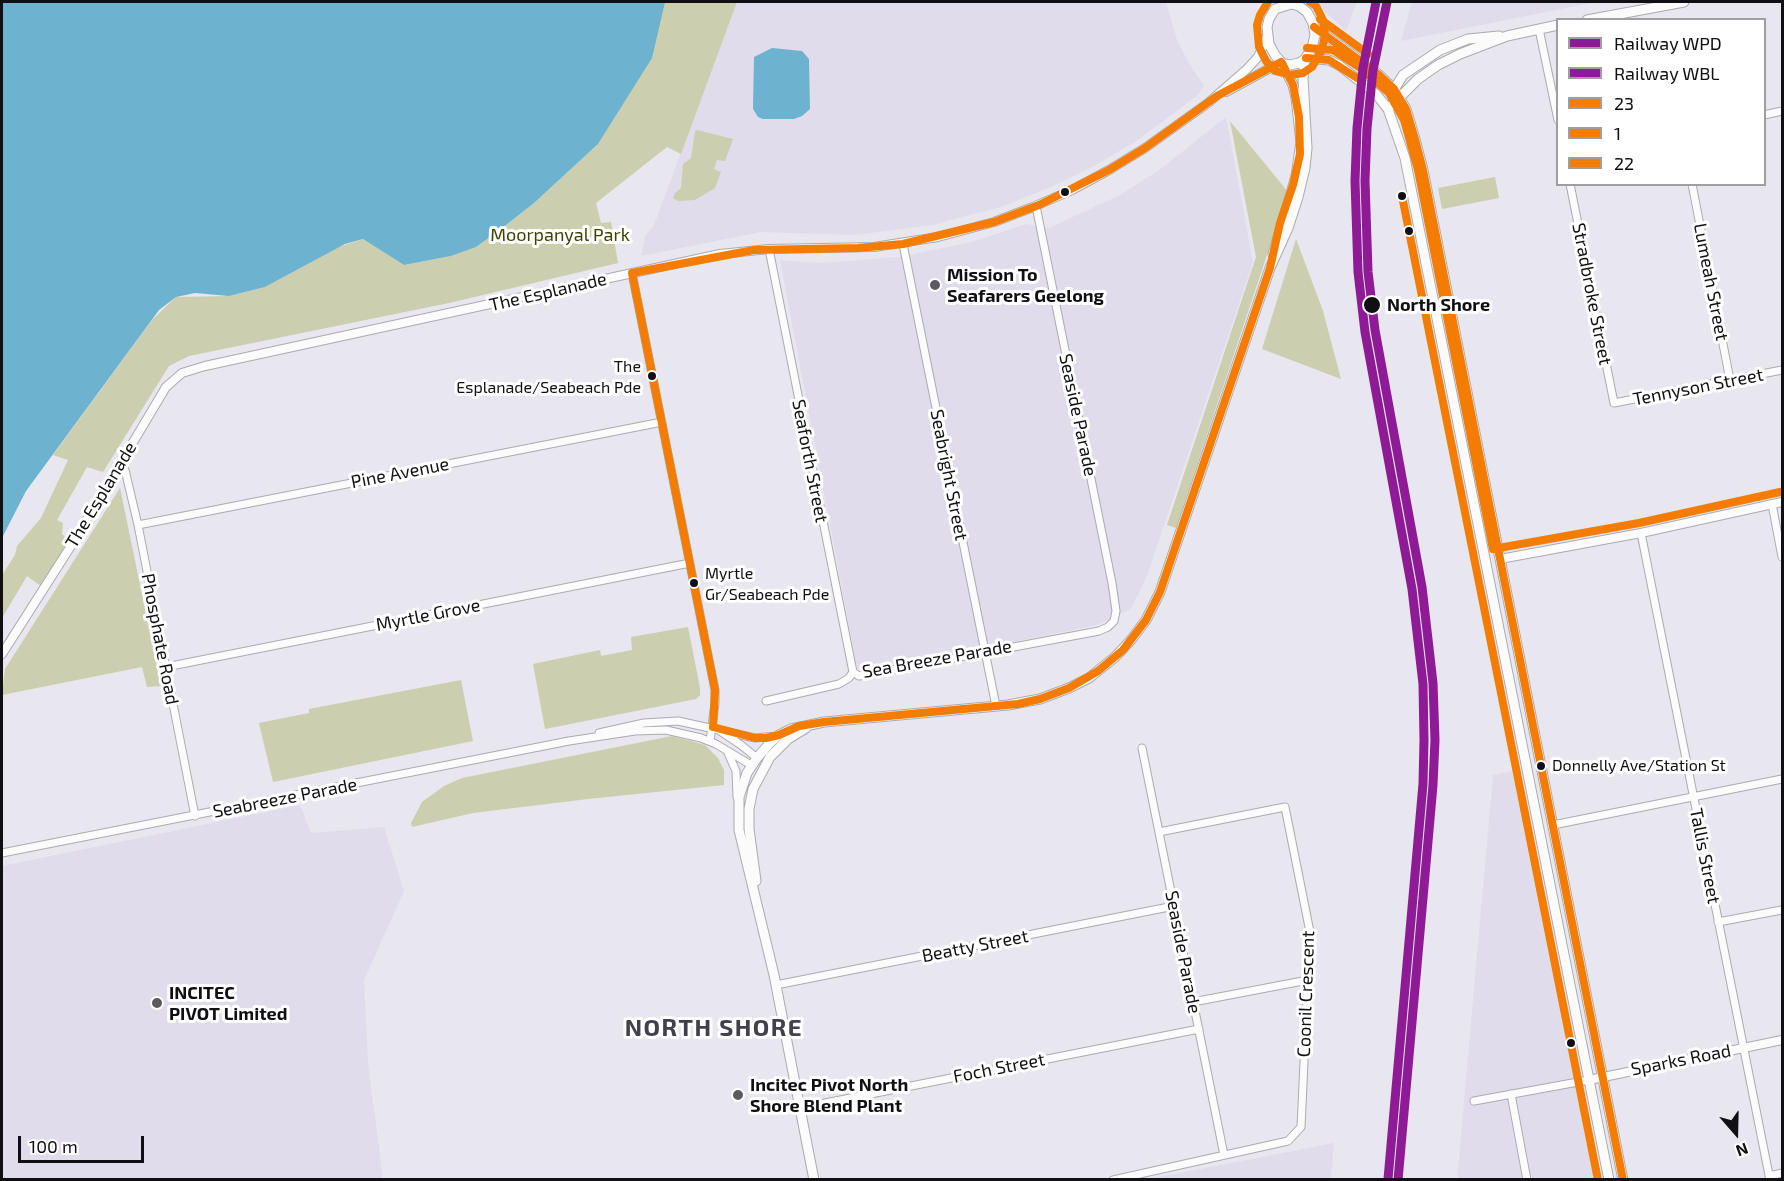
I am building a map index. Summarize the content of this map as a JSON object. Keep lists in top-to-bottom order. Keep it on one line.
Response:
{"streets":{"street":["Lumeah Street","The Esplanade","Stradbroke Street","Tennyson Street","Seaside Parade","Seaforth Street","Pine Avenue","Seabright Street","Myrtle Grove","Phosphate Road","Sea Breeze Parade","Seabreeze Parade","Tallis Street","Beatty Street","Coonil Crescent","Sparks Road","Foch Street"]},"crossings":[["Lumeah Street","Tennyson Street"],["The Esplanade","Seaside Parade"],["The Esplanade","Seaforth Street"],["The Esplanade","Seabright Street"],["The Esplanade","Phosphate Road"],["Stradbroke Street","Tennyson Street"],["Seaside Parade","Sea Breeze Parade"],["Seaside Parade","Beatty Street"],["Seaside Parade","Coonil Crescent"],["Seaside Parade","Foch Street"],["Seaforth Street","Sea Breeze Parade"],["Pine Avenue","Phosphate Road"],["Seabright Street","Sea Breeze Parade"],["Myrtle Grove","Phosphate Road"],["Phosphate Road","Seabreeze Parade"],["Tallis Street","Sparks Road"]],"districts":["NORTH SHORE"],"parks":["Moorpanyal Park"],"places":["Mission To Seafarers Geelong","North Shore","The Esplanade/Seabeach Pde","Myrtle Gr/Seabeach Pde","Donnelly Ave/Station St","INCITEC PIVOT Limited","Incitec Pivot North Shore Blend Plant"],"lines":["rail line WPD","rail line WBL","transit line 22","transit line 23","transit line 1"],"legend":["Railway WPD","Railway WBL","23","1","22"],"scale_bar":"100 m","north":"bottom"}
